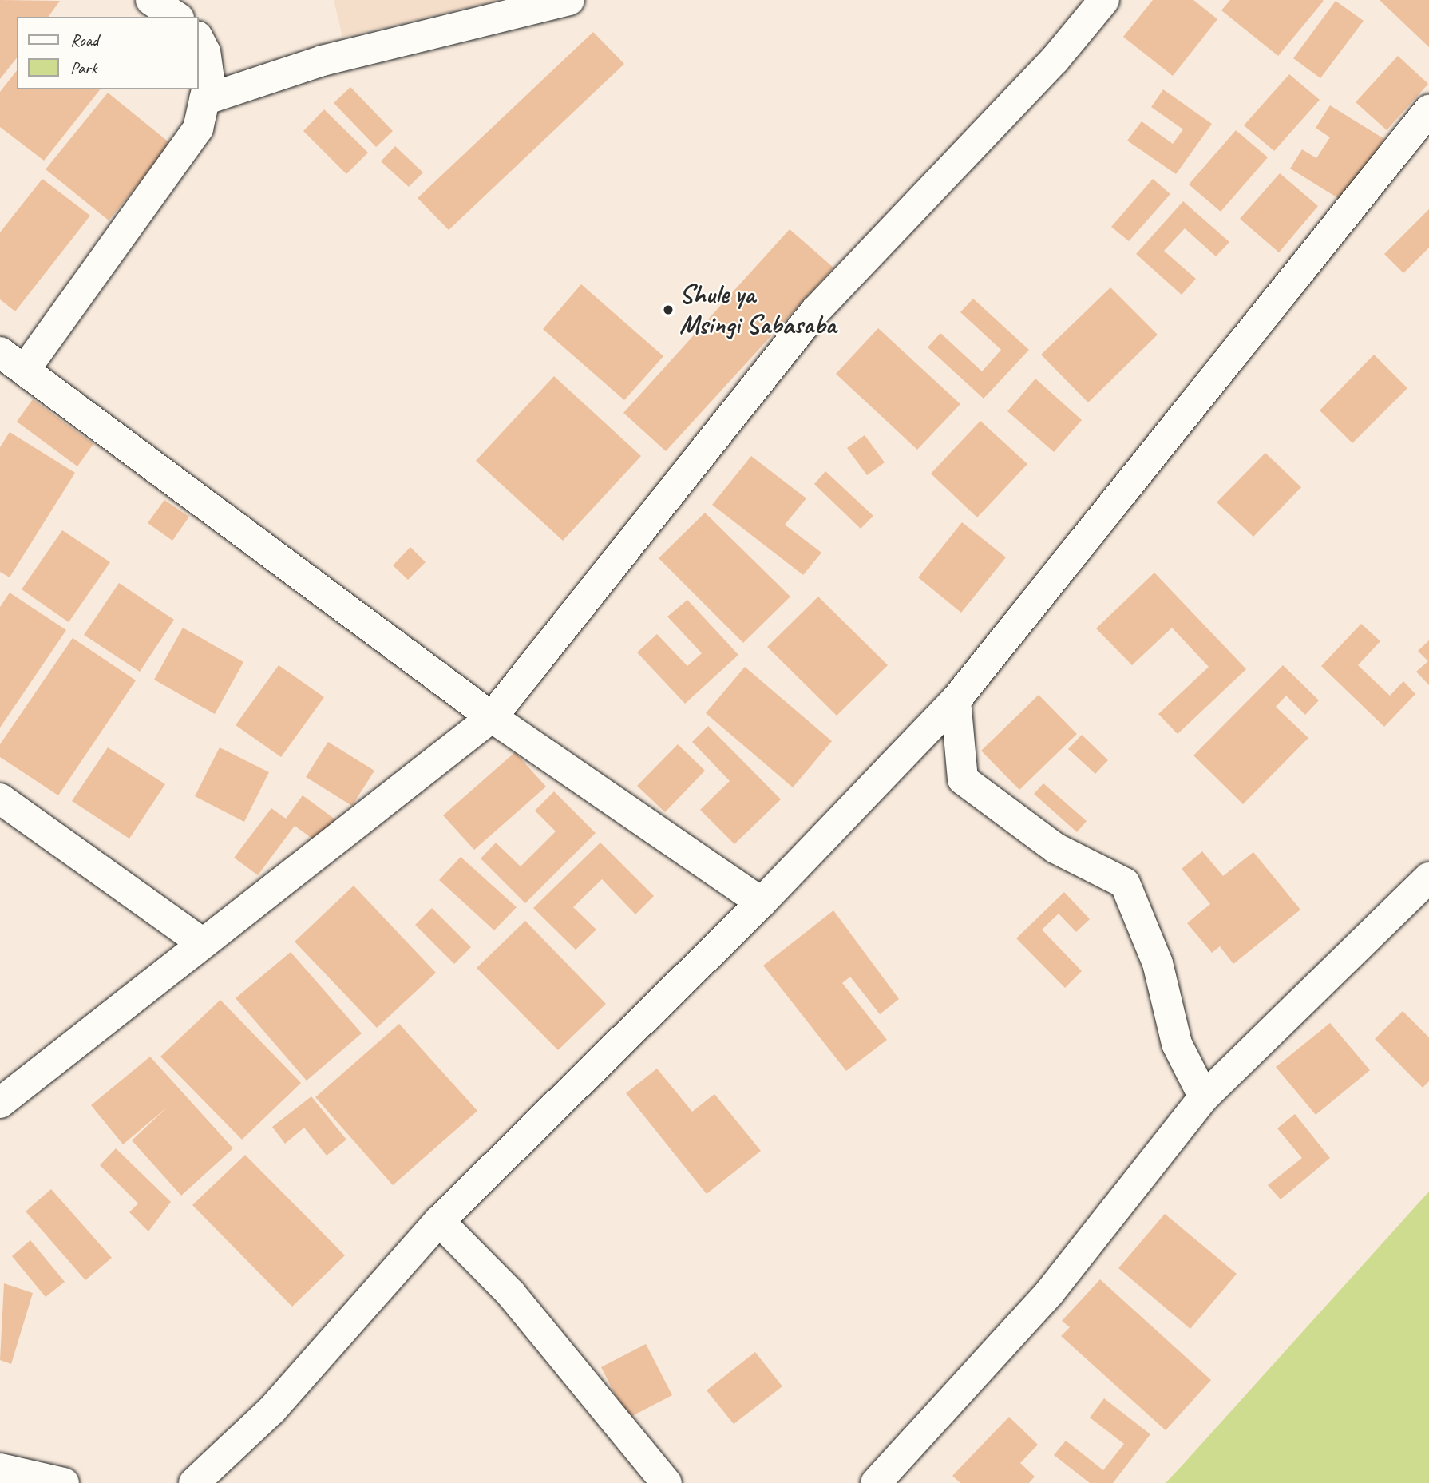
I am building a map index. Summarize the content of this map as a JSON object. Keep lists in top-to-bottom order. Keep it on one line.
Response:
{"places":["Shule ya Msingi Sabasaba"],"legend":["Road","Park"]}
